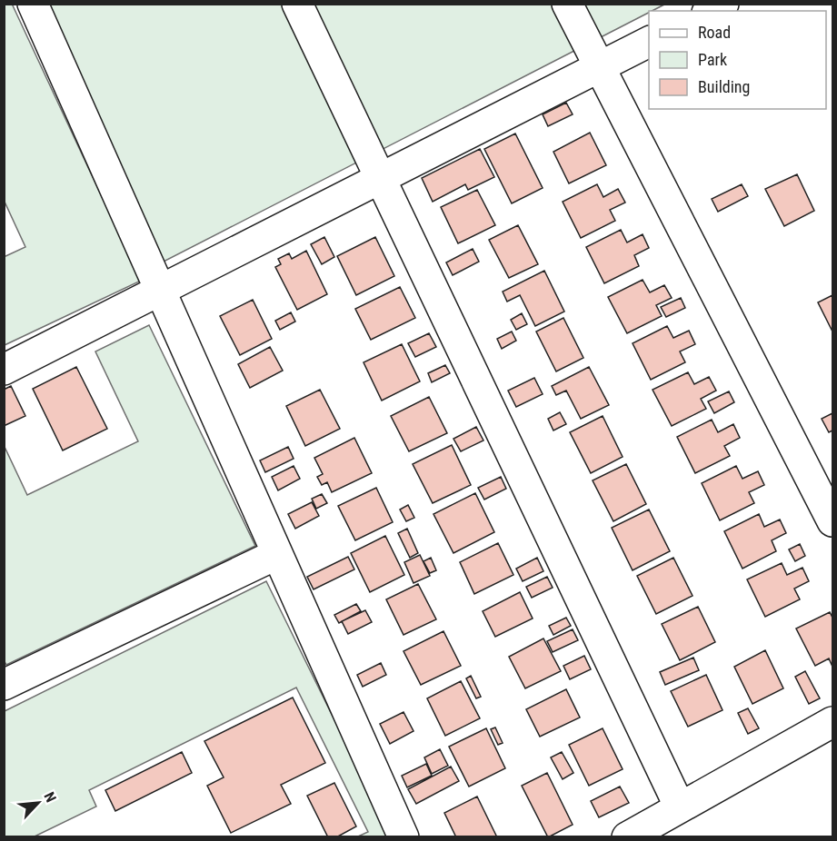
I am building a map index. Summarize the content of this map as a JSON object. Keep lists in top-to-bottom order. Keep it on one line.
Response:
{"legend":["Road","Park","Building"],"north":"top right"}
